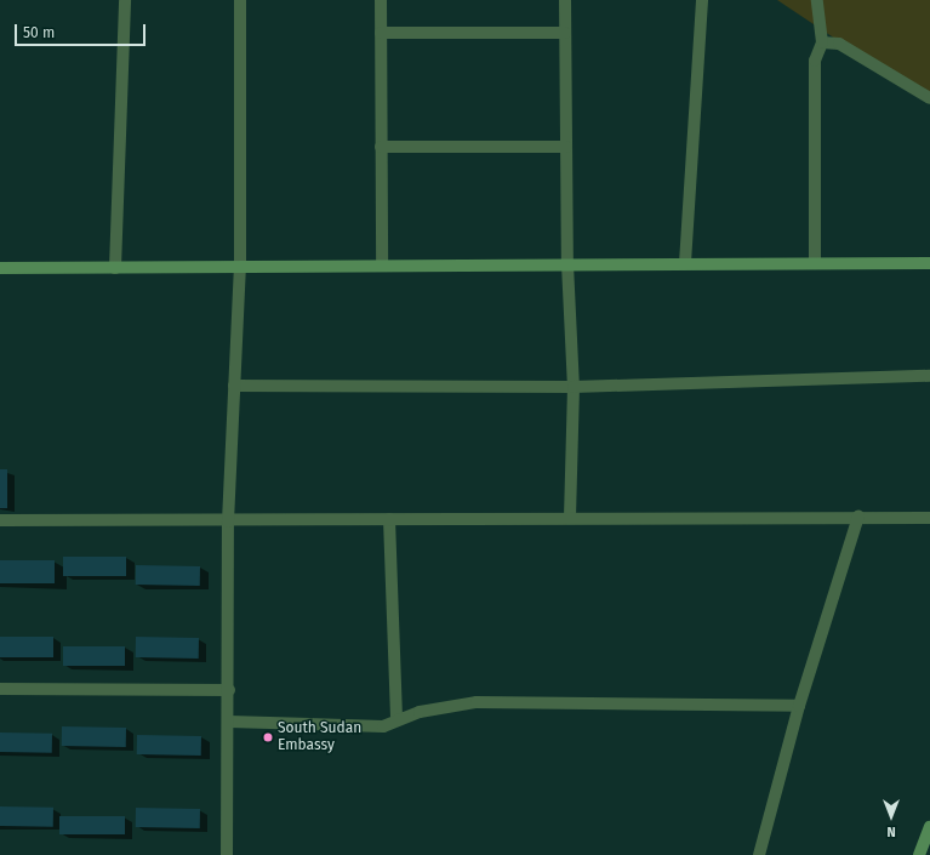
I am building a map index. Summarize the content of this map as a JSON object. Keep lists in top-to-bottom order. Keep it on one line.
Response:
{"places":["South Sudan Embassy"],"scale_bar":"50 m","north":"bottom"}
